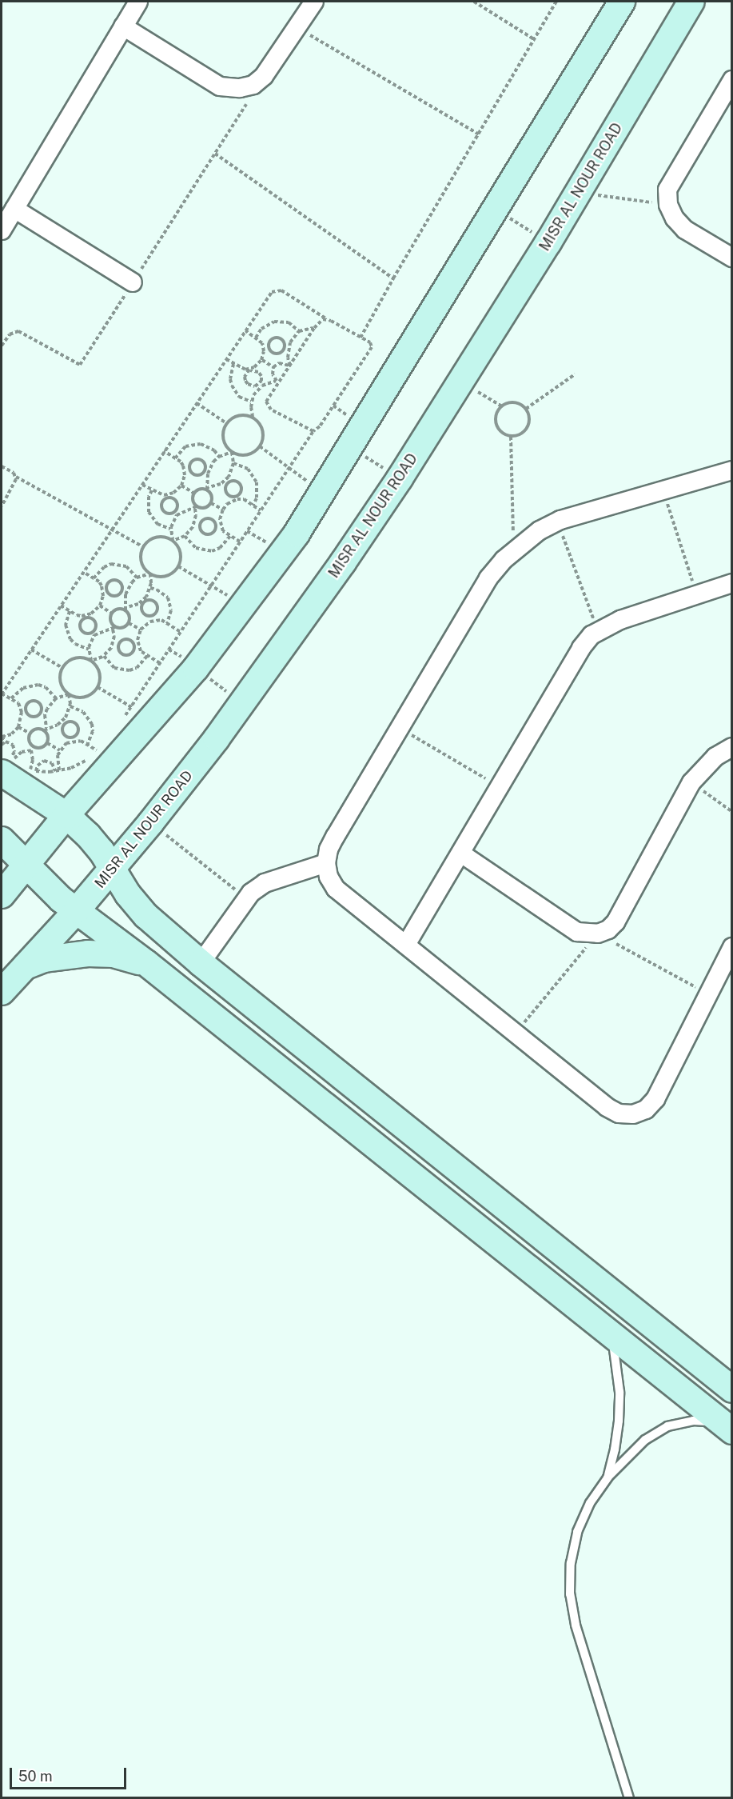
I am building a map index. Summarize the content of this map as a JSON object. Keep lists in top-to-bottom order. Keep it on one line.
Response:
{"streets":{"street":["MISR AL NOUR ROAD"]},"scale_bar":"50 m"}
